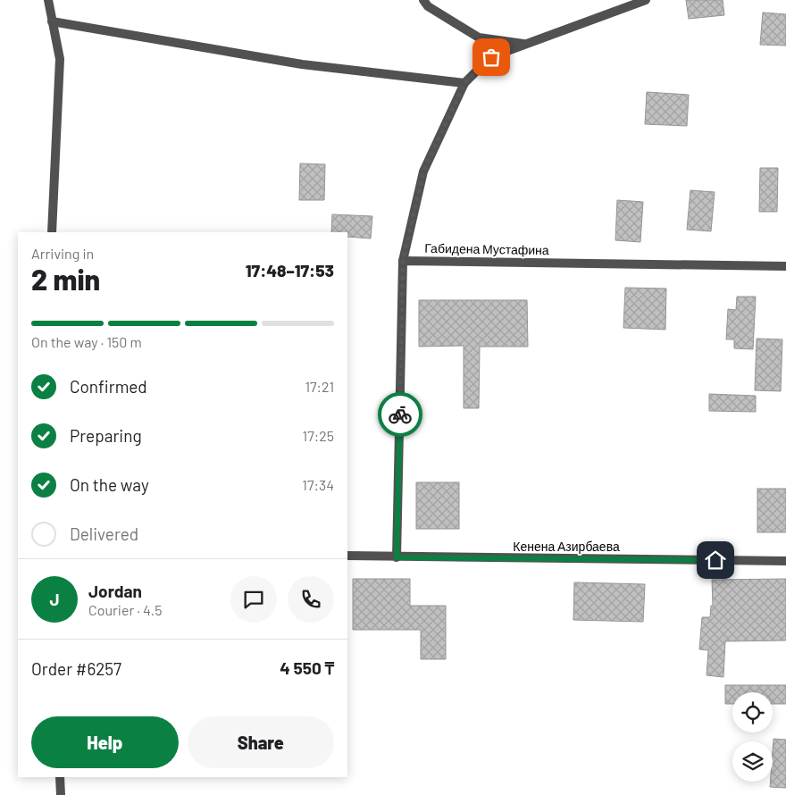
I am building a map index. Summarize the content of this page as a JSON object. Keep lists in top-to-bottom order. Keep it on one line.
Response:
{"streets":{"street":["Габидена Мустафина","Кенена Азирбаева"]},"page":{"heading":["2 min","Arriving in","17:48–17:53"],"panel":["Jordan","Courier · 4.5","Order #6257","4 550 ₸"],"bar":"On the way · 150 m","list":[["Confirmed","17:21"],["Preparing","17:25"],["On the way","17:34"],"Delivered"],"round":"J","buttons":["Help","Share"]}}
